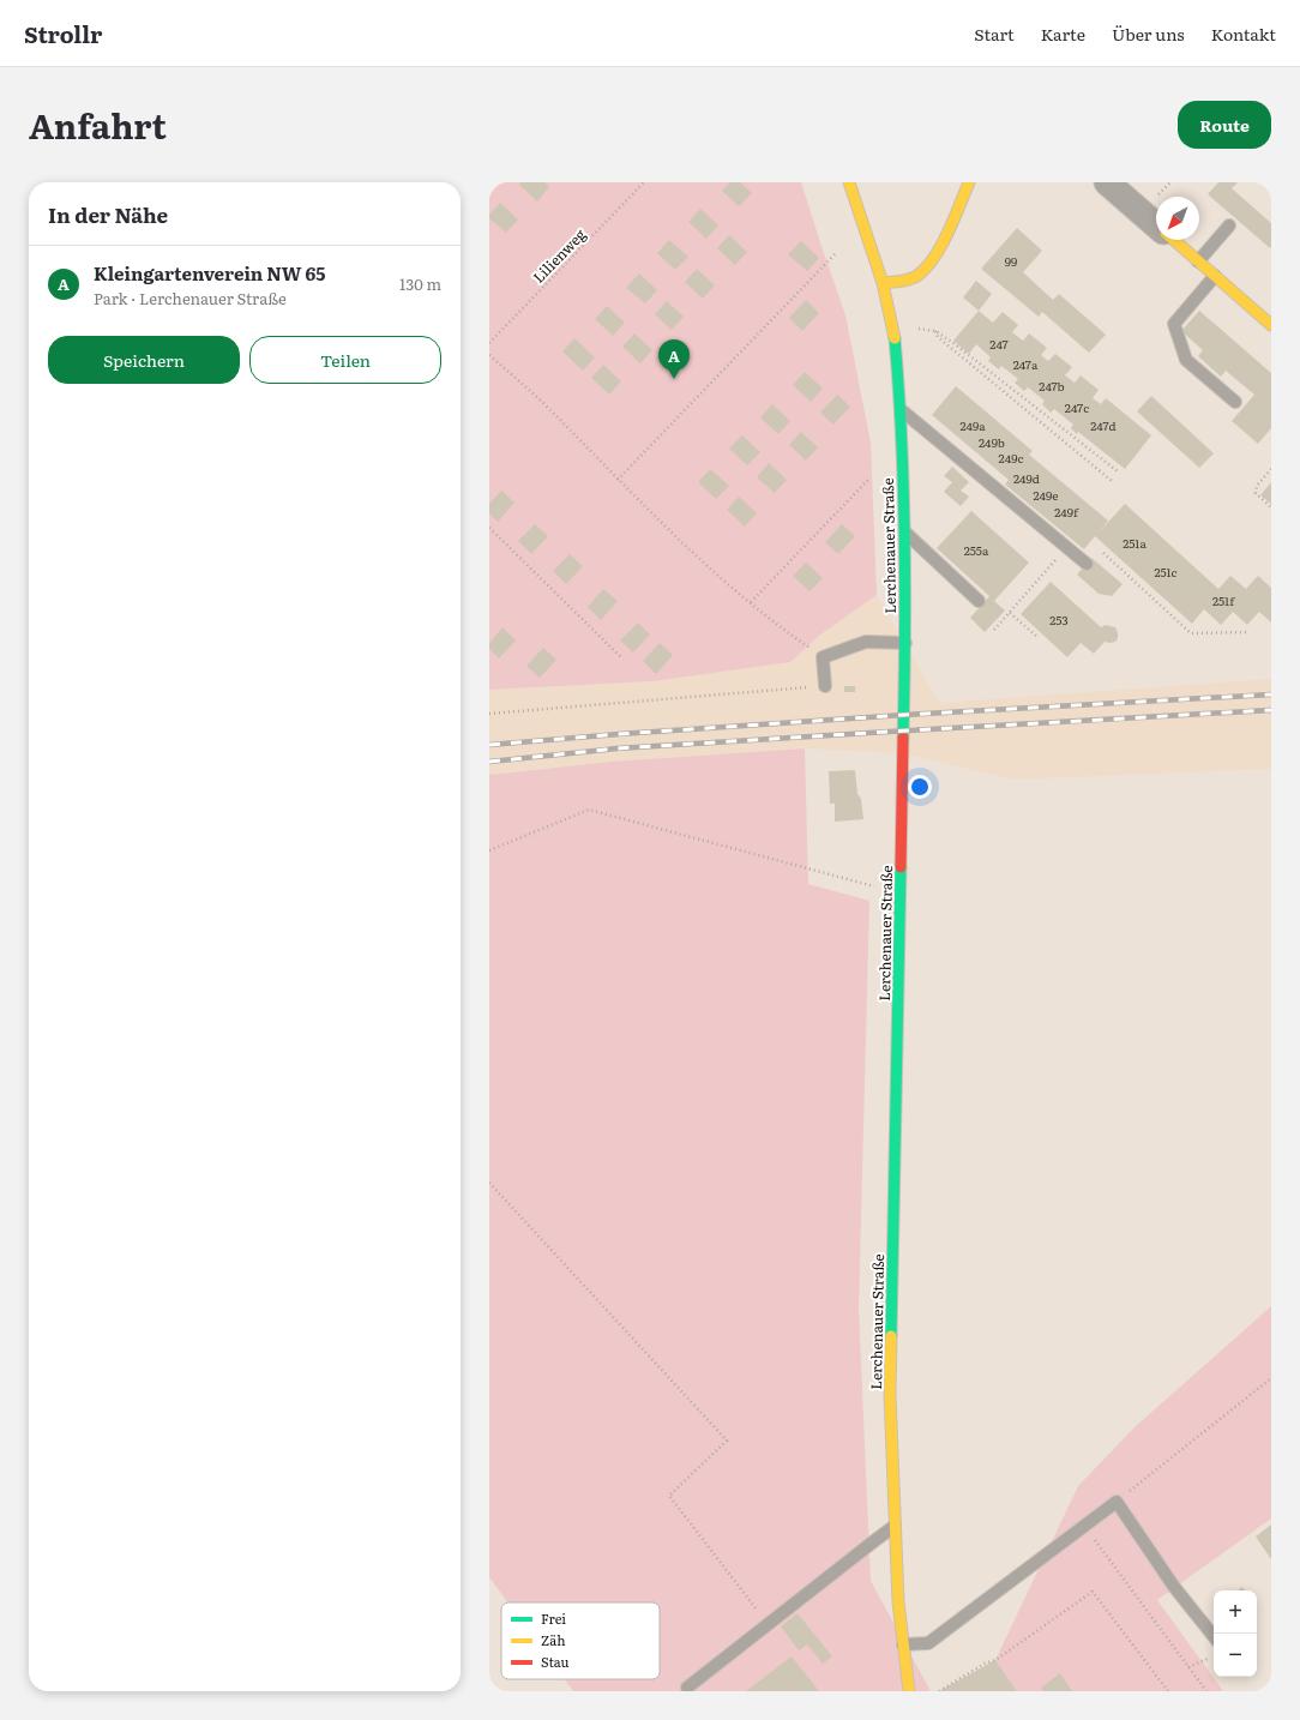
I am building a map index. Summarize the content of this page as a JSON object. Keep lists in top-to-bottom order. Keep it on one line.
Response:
{"streets":{"main road":["Lerchenauer Straße"],"path":["Lilienweg"]},"house_numbers":["99","247","247a","247b","247c","249a","247d","249b","249c","249d","249e","249f","251a","255a","251c","251f","253"],"legend":["Frei","Zäh","Stau"],"north":"bottom left","page":{"header":"Strollr","nav":["Start","Karte","Über uns","Kontakt"],"title":"Anfahrt","buttons":["Route",["Speichern","Teilen"]],"heading":"In der Nähe","list":[{"mark":"A","name":"Kleingartenverein NW 65","note":"Park · Lerchenauer Straße","value":"130 m"}],"pins":"A","map_buttons":["+","−"]}}
